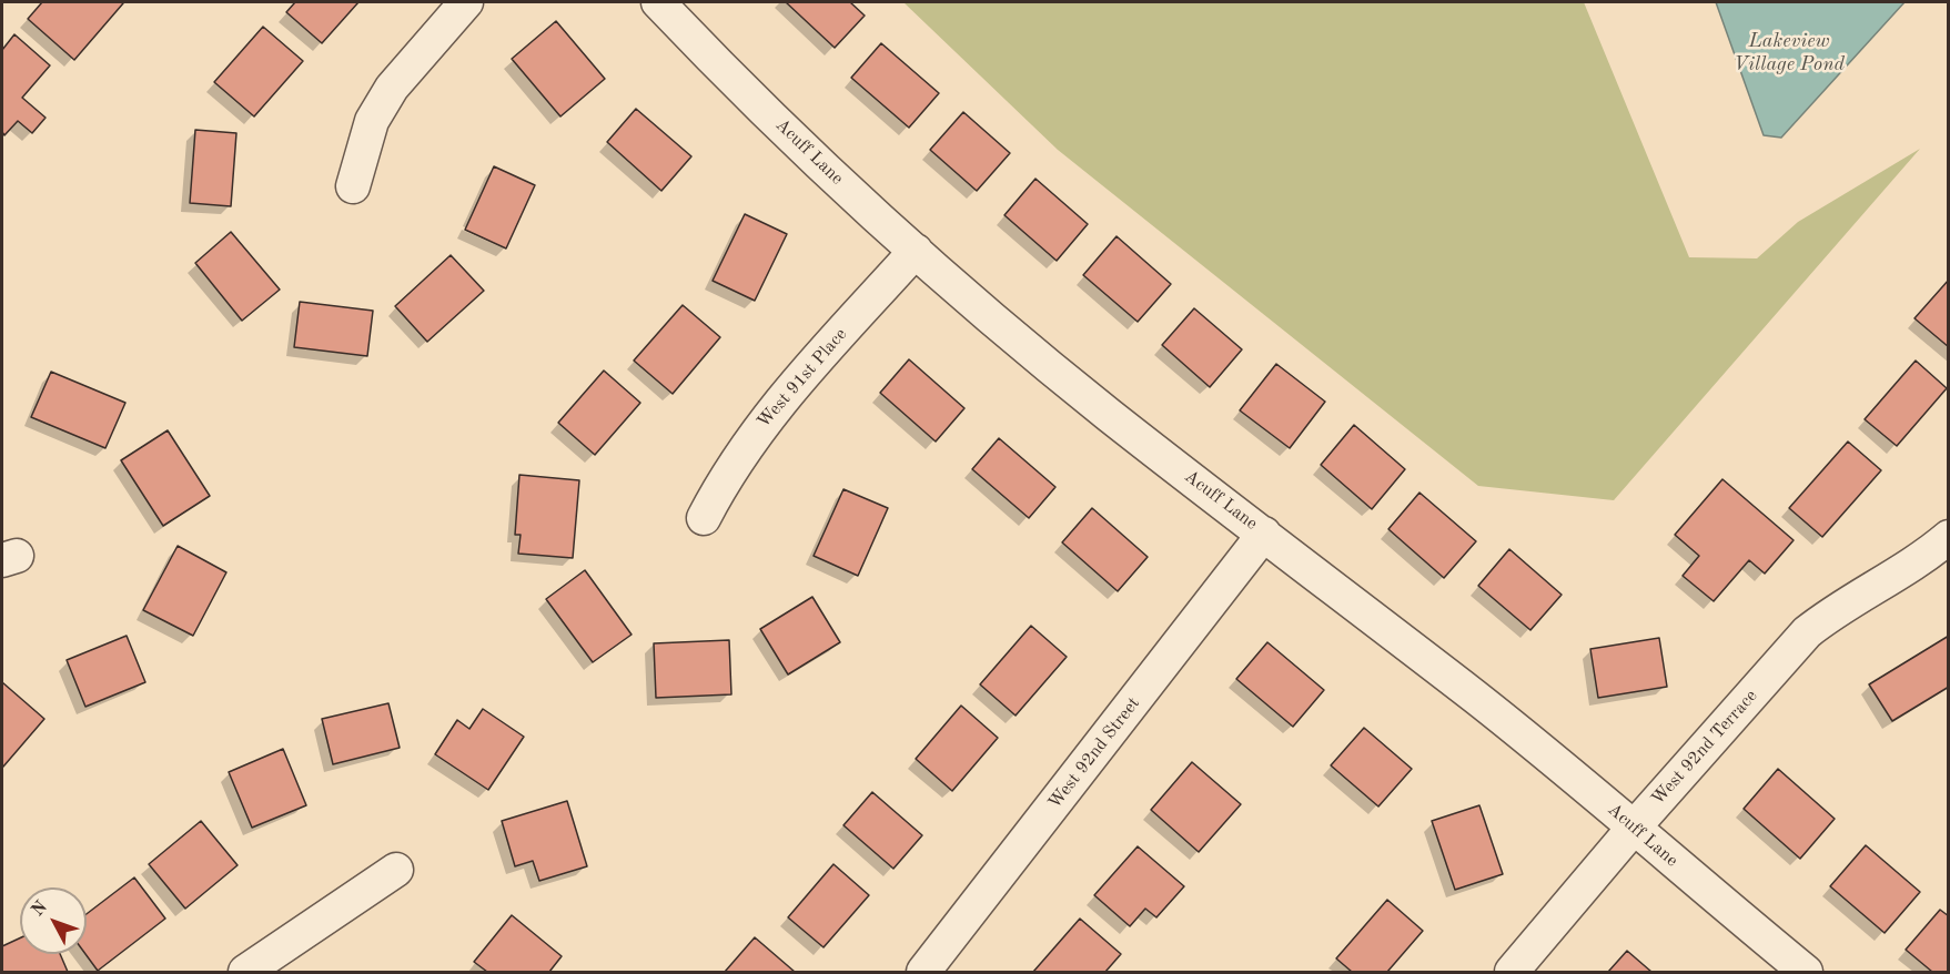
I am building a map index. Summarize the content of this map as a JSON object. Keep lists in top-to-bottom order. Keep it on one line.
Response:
{"streets":{"street":["Acuff Lane","West 91st Place","West 92nd Terrace","West 92nd Street"]},"crossings":[["Acuff Lane","West 91st Place"],["Acuff Lane","West 92nd Terrace"],["Acuff Lane","West 92nd Street"]],"water":["Lakeview Village Pond"],"north":"top left"}
